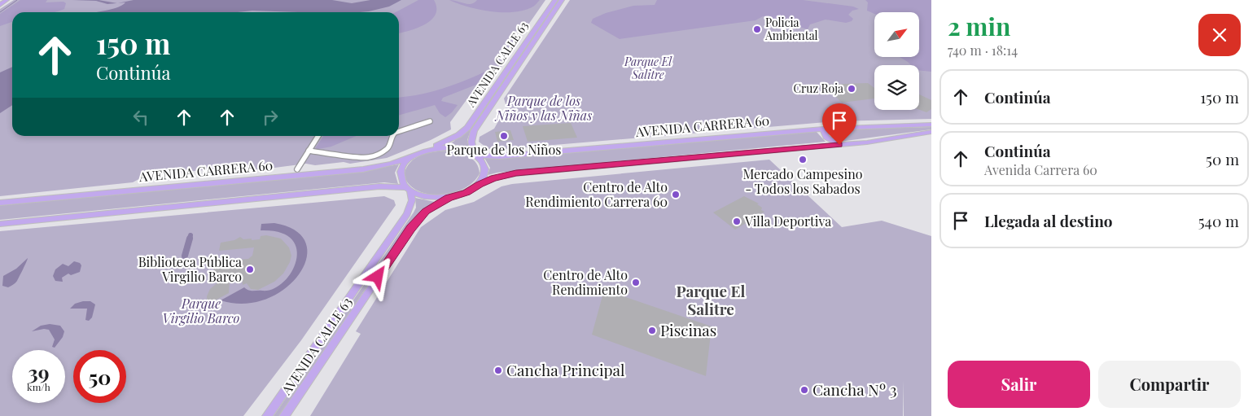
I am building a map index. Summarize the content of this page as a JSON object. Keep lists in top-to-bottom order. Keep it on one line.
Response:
{"streets":{"main road":["AVENIDA CALLE 63","AVENIDA CARRERA 60"]},"crossings":[["AVENIDA CALLE 63","AVENIDA CARRERA 60"]],"districts":["Parque El Salitre"],"parks":["Parque El Salitre","Parque de los Niños y las Niñas","Parque Virgilio Barco"],"places":["Policia Ambiental","Cruz Roja","Parque de los Niños","Mercado Campesino - Todos los Sabados","Centro de Alto Rendimiento Carrera 60","Villa Deportiva","Biblioteca Pública Virgilio Barco","Centro de Alto Rendimiento","Piscinas","Cancha Principal","Cancha Nº 3"],"north":"top right","page":{"heading":["2 min","740 m · 18:14"],"turn":["150 m","Continúa"],"list":[{"name":"Continúa","value":"150 m"},{"name":"Continúa","note":"Avenida Carrera 60","value":"50 m"},{"name":"Llegada al destino","value":"540 m"}],"speed":"39 km/h","limit":"50","buttons":["Salir","Compartir"]}}
